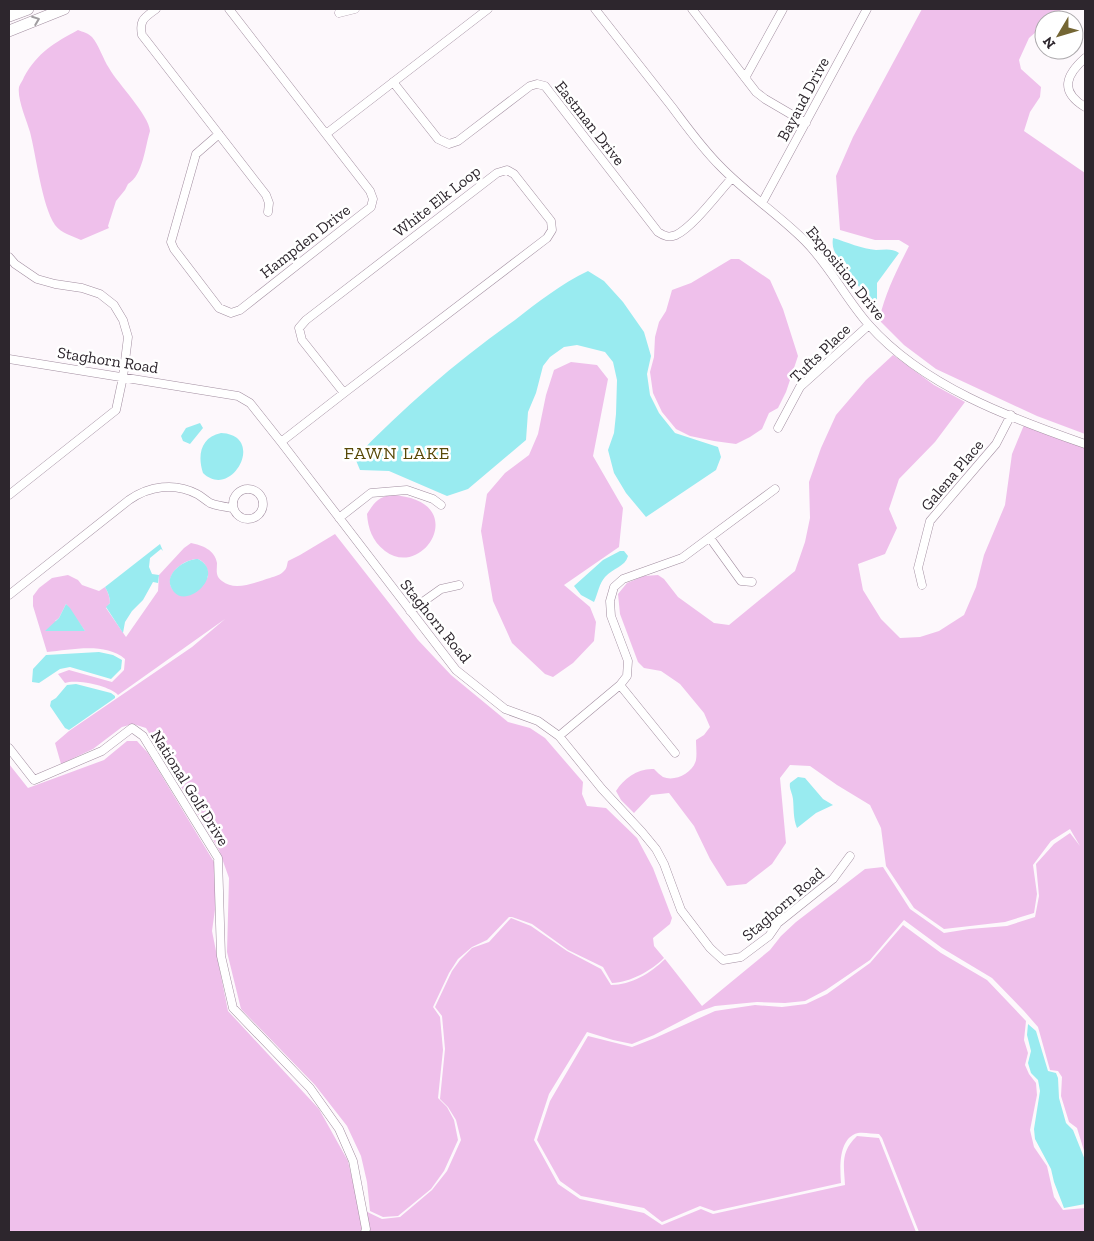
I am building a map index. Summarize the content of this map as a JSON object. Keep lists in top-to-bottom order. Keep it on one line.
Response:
{"streets":{"street":["Bayaud Drive","Eastman Drive","White Elk Loop","Hampden Drive","Exposition Drive","Tufts Place","Staghorn Road","Galena Place","National Golf Drive"]},"crossings":[["Bayaud Drive","Exposition Drive"],["Eastman Drive","Exposition Drive"],["White Elk Loop","Staghorn Road"],["Exposition Drive","Tufts Place"],["Exposition Drive","Galena Place"]],"districts":["FAWN LAKE"],"north":"bottom left"}
